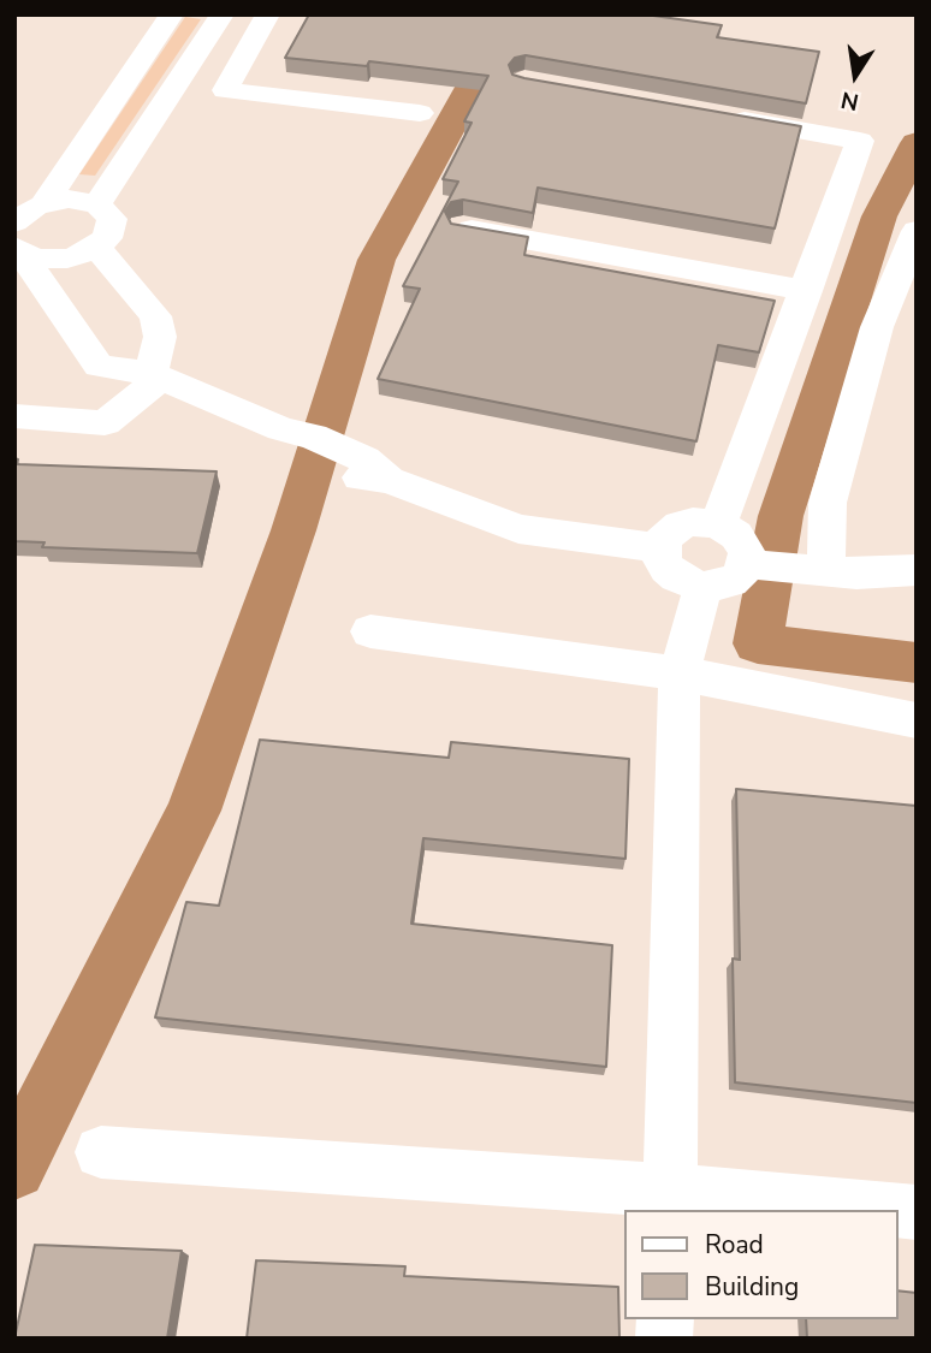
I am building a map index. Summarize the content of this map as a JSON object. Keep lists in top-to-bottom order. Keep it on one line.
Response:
{"legend":["Road","Building"],"north":"bottom"}
